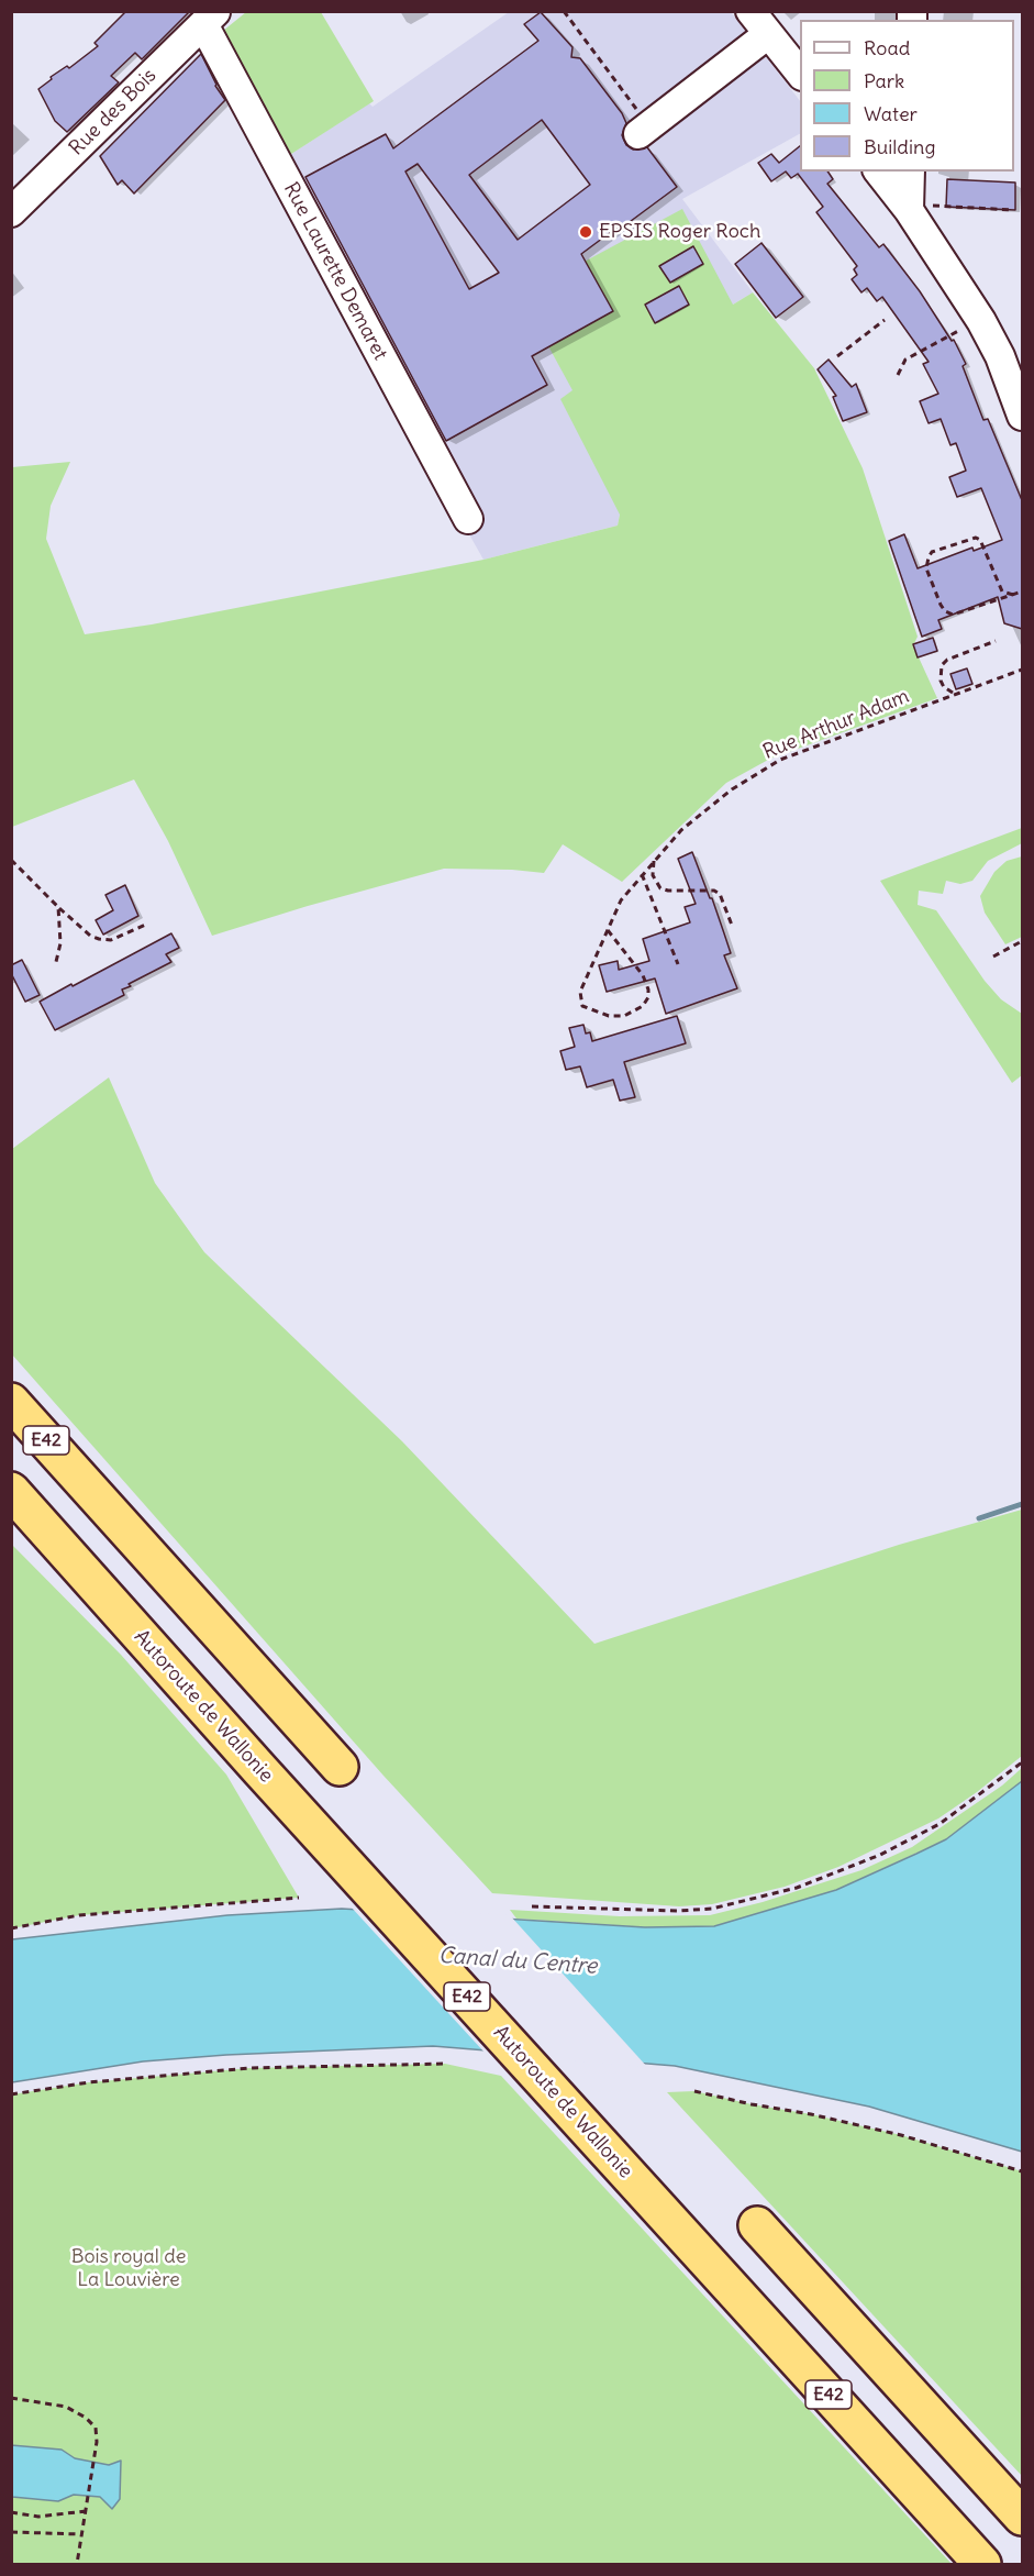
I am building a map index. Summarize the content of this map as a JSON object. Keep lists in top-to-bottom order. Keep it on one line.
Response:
{"streets":{"highway":["E42","Autoroute de Wallonie"],"street":["Rue des Bois","Rue Laurette Demaret"],"path":["Rue Arthur Adam"]},"crossings":[["Rue des Bois","Rue Laurette Demaret"]],"water":["Canal du Centre"],"parks":["Bois royal de La Louvière"],"places":["EPSIS Roger Roch"],"legend":["Road","Park","Water","Building"]}
